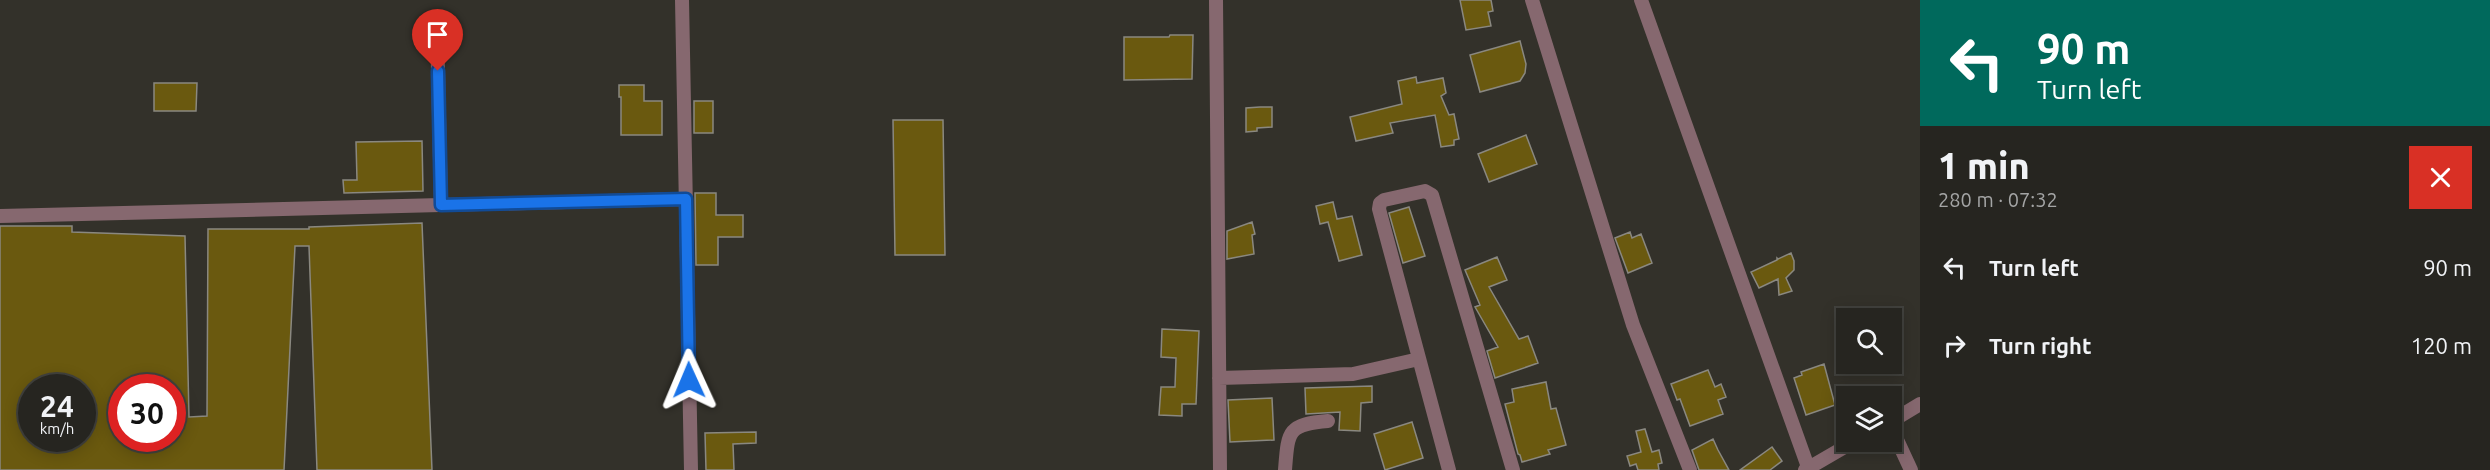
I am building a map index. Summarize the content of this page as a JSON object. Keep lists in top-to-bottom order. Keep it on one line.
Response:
{"page":{"turn":["90 m","Turn left"],"heading":["1 min","280 m · 07:32"],"list":[{"name":"Turn left","value":"90 m"},{"name":"Turn right","value":"120 m"}],"speed":"24 km/h","limit":"30"}}
